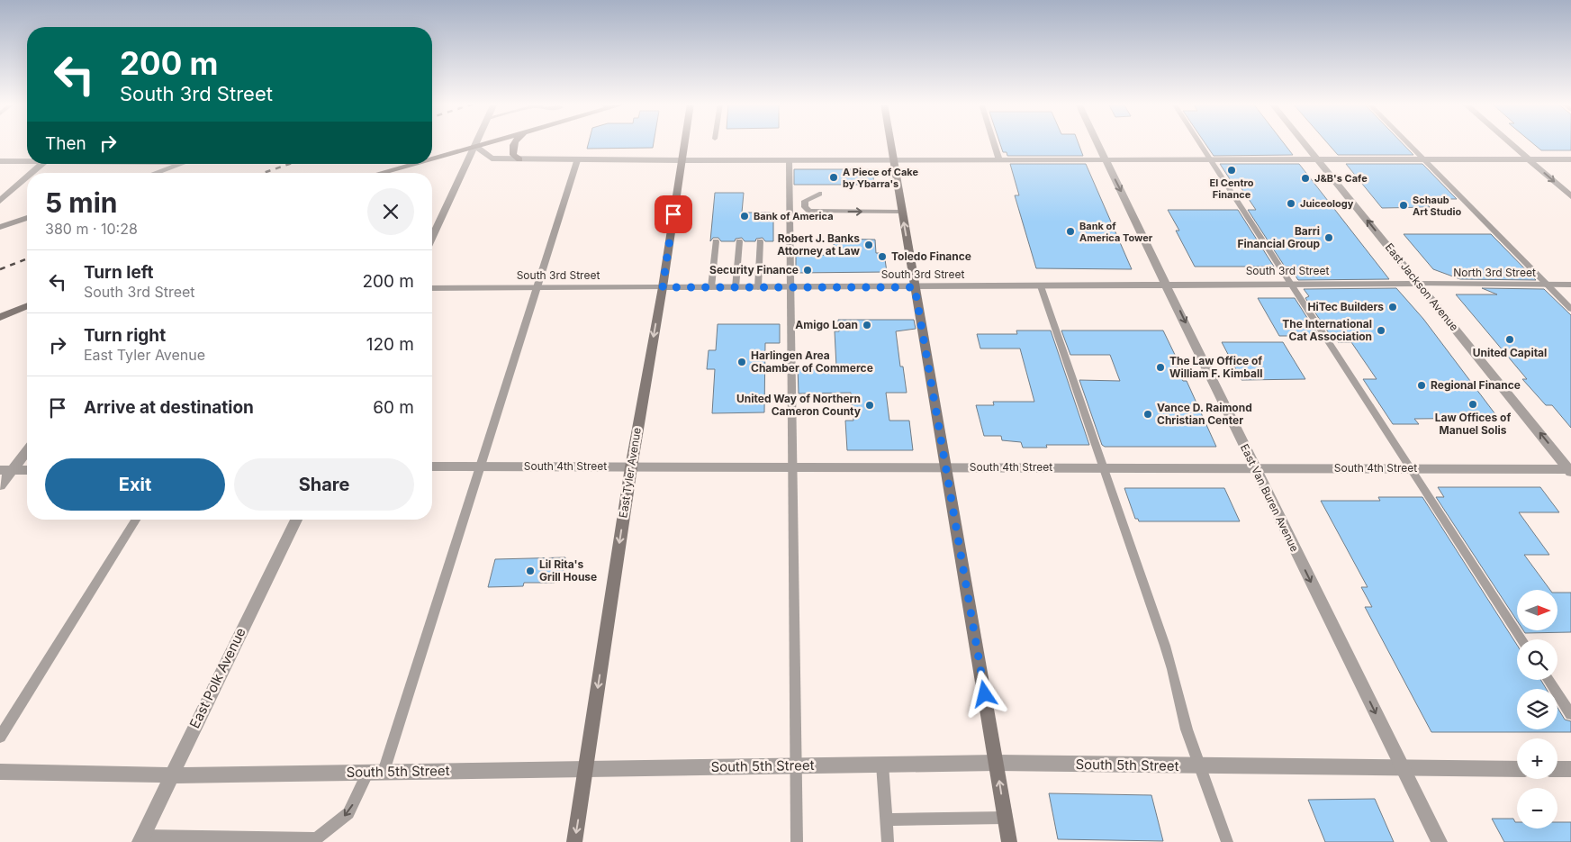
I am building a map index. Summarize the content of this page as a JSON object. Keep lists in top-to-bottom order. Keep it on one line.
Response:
{"streets":{"main road":["East Tyler Avenue"],"street":["South 3rd Street","North 3rd Street","East Jackson Avenue","South 4th Street","East Van Buren Avenue","East Polk Avenue","South 5th Street"]},"crossings":[["South 3rd Street","North 3rd Street"],["South 3rd Street","East Jackson Avenue"],["South 3rd Street","East Tyler Avenue"],["South 3rd Street","East Van Buren Avenue"],["North 3rd Street","East Jackson Avenue"],["East Jackson Avenue","South 4th Street"],["South 4th Street","East Tyler Avenue"],["South 4th Street","East Van Buren Avenue"],["East Tyler Avenue","South 5th Street"],["East Van Buren Avenue","South 5th Street"],["East Polk Avenue","South 5th Street"]],"one_way":["East Jackson Avenue","East Tyler Avenue","East Van Buren Avenue"],"places":["El Centro Finance","A Piece of Cake by Ybarra's","J&B's Cafe","Juiceology","Schaub Art Studio","Bank of America","Bank of America Tower","Barri Financial Group","Robert J. Banks Attorney at Law","Toledo Finance","Security Finance","HiTec Builders","Amigo Loan","The International Cat Association","United Capital","Harlingen Area Chamber of Commerce","The Law Office of William F. Kimball","Regional Finance","Law Offices of Manuel Solis","United Way of Northern Cameron County","Vance D. Raimond Christian Center","Lil Rita's Grill House"],"north":"right","page":{"turn":["200 m","South 3rd Street"],"then":"Then","heading":["5 min","380 m · 10:28"],"list":[{"name":"Turn left","note":"South 3rd Street","value":"200 m"},{"name":"Turn right","note":"East Tyler Avenue","value":"120 m"},{"name":"Arrive at destination","value":"60 m"}],"buttons":["Exit","Share"],"map_buttons":["+","−"]}}
